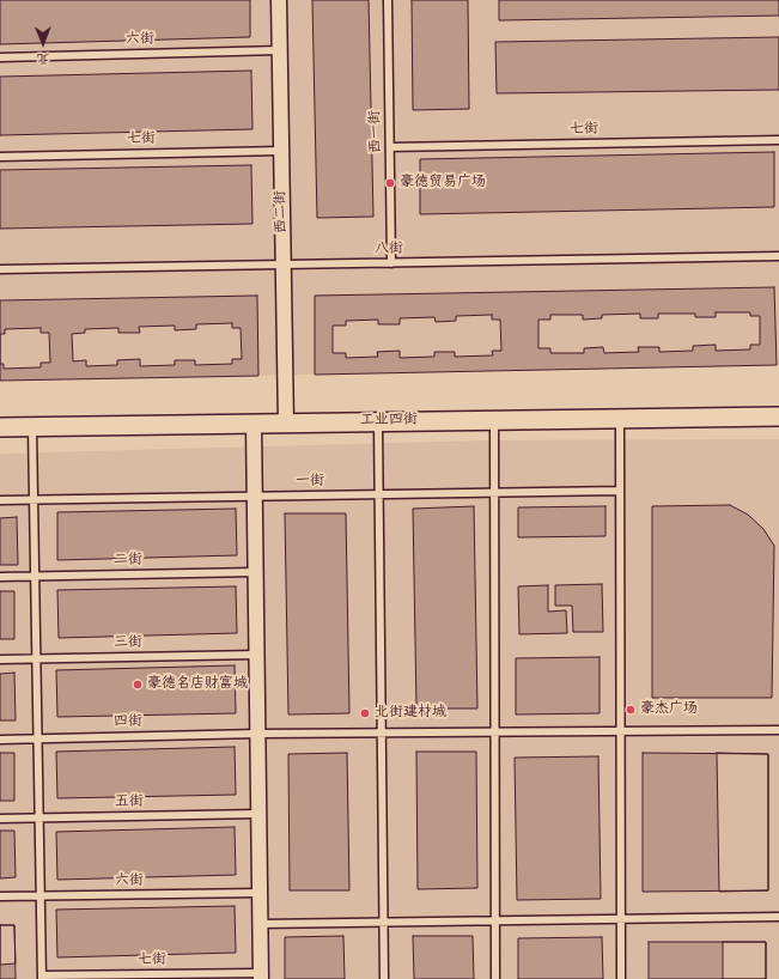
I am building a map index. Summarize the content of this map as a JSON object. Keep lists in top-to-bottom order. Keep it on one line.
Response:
{"streets":{"street":["西二街","工业四街"],"lane":["六街","七街","西一街","八街","一街","二街","三街","四街","五街"]},"crossings":[["六街","西二街"],["七街","西一街"],["七街","西二街"],["西一街","八街"],["西二街","八街"],["西二街","工业四街"]],"places":["豪德贸易广场","豪德名店财富城","豪杰广场","北街建材城"],"north":"bottom"}
